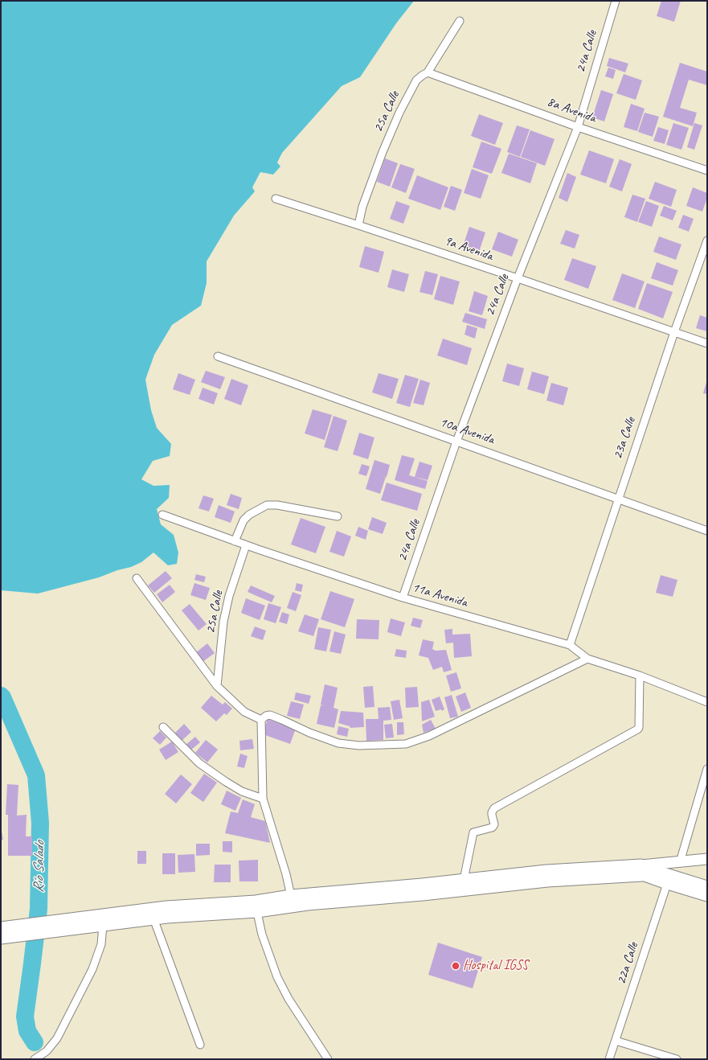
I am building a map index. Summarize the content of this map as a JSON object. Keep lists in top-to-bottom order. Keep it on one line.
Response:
{"streets":{"street":["24a Calle","8a Avenida","25a Calle","9a Avenida","10a Avenida","23a Calle","11a Avenida","22a Calle"]},"crossings":[["24a Calle","8a Avenida"],["24a Calle","9a Avenida"],["24a Calle","10a Avenida"],["24a Calle","11a Avenida"],["8a Avenida","25a Calle"],["25a Calle","9a Avenida"],["25a Calle","11a Avenida"],["9a Avenida","23a Calle"],["10a Avenida","23a Calle"],["23a Calle","11a Avenida"]],"water":["Río Salado"],"places":["Hospital IGSS"]}
